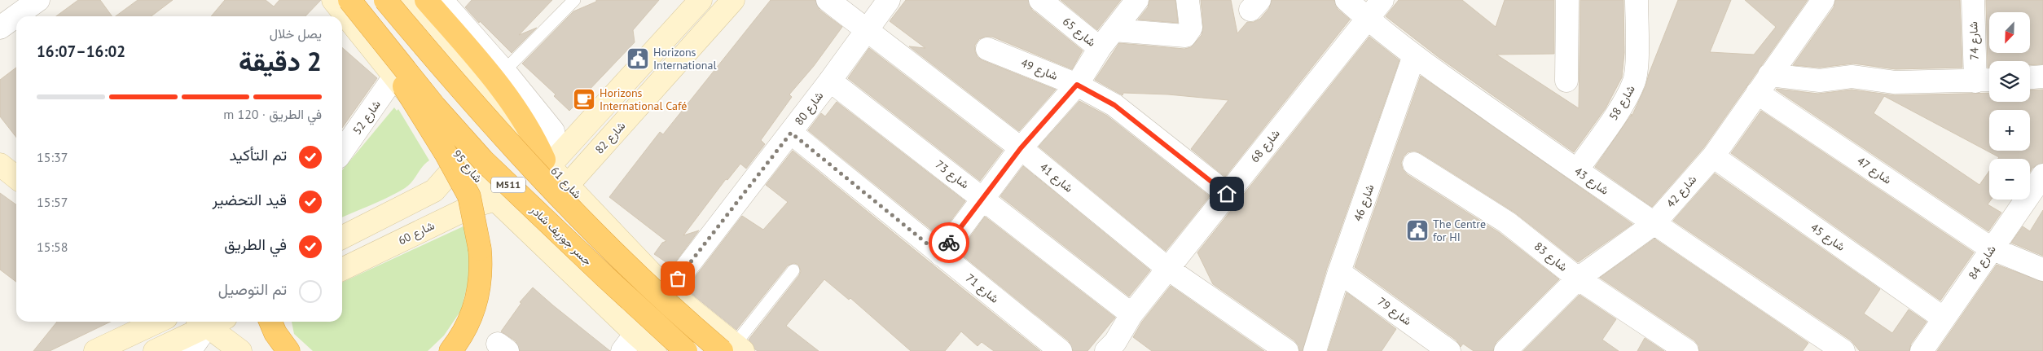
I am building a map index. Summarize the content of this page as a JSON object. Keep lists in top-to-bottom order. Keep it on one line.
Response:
{"streets":{"highway":["M511","جسر جوزيف شادر"],"street":["شارع 65","شارع 74","شارع 49","شارع 58","شارع 80","شارع 52","شارع 82","شارع 68","شارع 95","شارع 47","شارع 73","شارع 41","شارع 43","شارع 61","شارع 42","شارع 46","شارع 60","شارع 45","شارع 83","شارع 84","شارع 71","شارع 79"]},"crossings":[["شارع 49","شارع 68"],["شارع 58","شارع 43"],["شارع 80","شارع 95"],["شارع 80","شارع 73"],["شارع 80","شارع 41"],["شارع 80","شارع 61"],["شارع 80","شارع 71"],["شارع 52","شارع 95"],["شارع 82","شارع 61"],["شارع 68","شارع 73"],["شارع 68","شارع 41"],["شارع 68","شارع 43"],["شارع 95","شارع 60"],["شارع 47","شارع 42"],["شارع 47","شارع 84"],["شارع 43","شارع 42"],["شارع 43","شارع 46"],["شارع 61","M511"],["شارع 42","شارع 45"],["شارع 42","شارع 83"],["شارع 46","شارع 79"],["شارع 45","شارع 84"]],"places":{"public building":["Horizons International","The Centre for HI"],"cafe":["Horizons International Café"]},"north":"bottom left","page":{"map_buttons":["+","−"],"heading":["2 دقيقة","يصل خلال","16:02–16:07"],"bar":"في الطريق · 120 m","list":[["تم التأكيد","15:37"],["قيد التحضير","15:57"],["في الطريق","15:58"],"تم التوصيل"]}}
